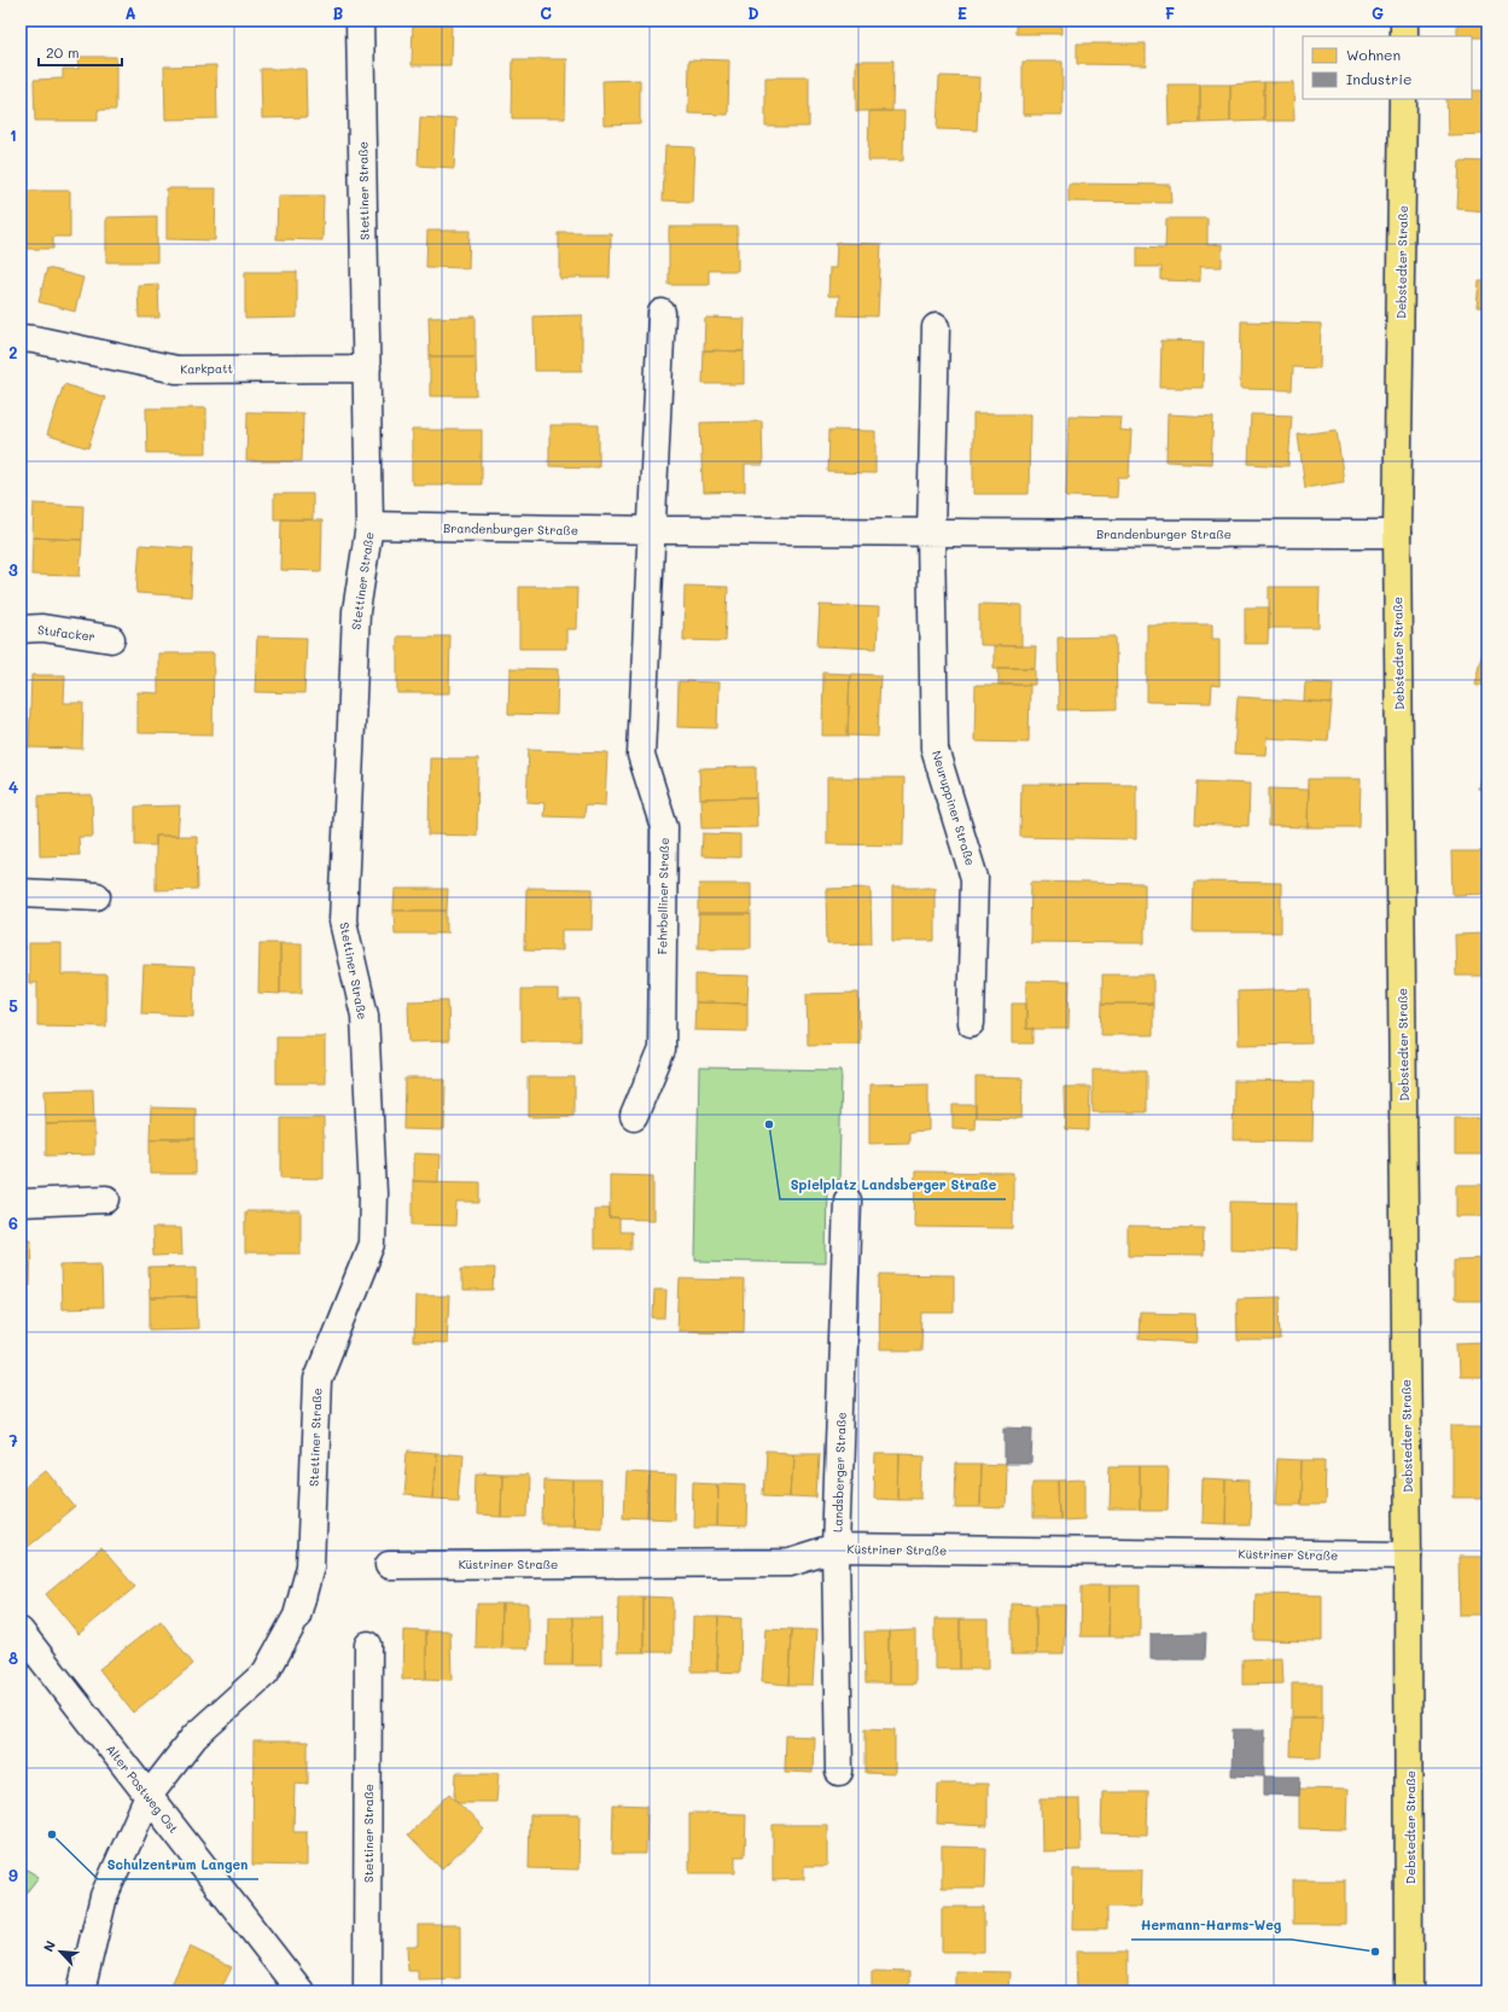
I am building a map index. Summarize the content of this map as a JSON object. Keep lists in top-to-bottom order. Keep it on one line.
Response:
{"streets":{"main road":["Debstedter Straße"],"street":["Stettiner Straße","Karkpatt","Brandenburger Straße","Stufacker","Neuruppiner Straße","Fehrbelliner Straße","Landsberger Straße","Küstriner Straße","Alter Postweg Ost"]},"crossings":[["Stettiner Straße","Karkpatt"],["Stettiner Straße","Brandenburger Straße"],["Stettiner Straße","Alter Postweg Ost"],["Debstedter Straße","Brandenburger Straße"],["Debstedter Straße","Küstriner Straße"],["Brandenburger Straße","Neuruppiner Straße"],["Brandenburger Straße","Fehrbelliner Straße"],["Landsberger Straße","Küstriner Straße"]],"places":["Spielplatz Landsberger Straße","Schulzentrum Langen","Hermann-Harms-Weg"],"legend":["Wohnen","Industrie"],"scale_bar":"20 m","north":"top left","grid":{"columns":["A","B","C","D","E","F","G"],"rows":["1","2","3","4","5","6","7","8","9"]}}
